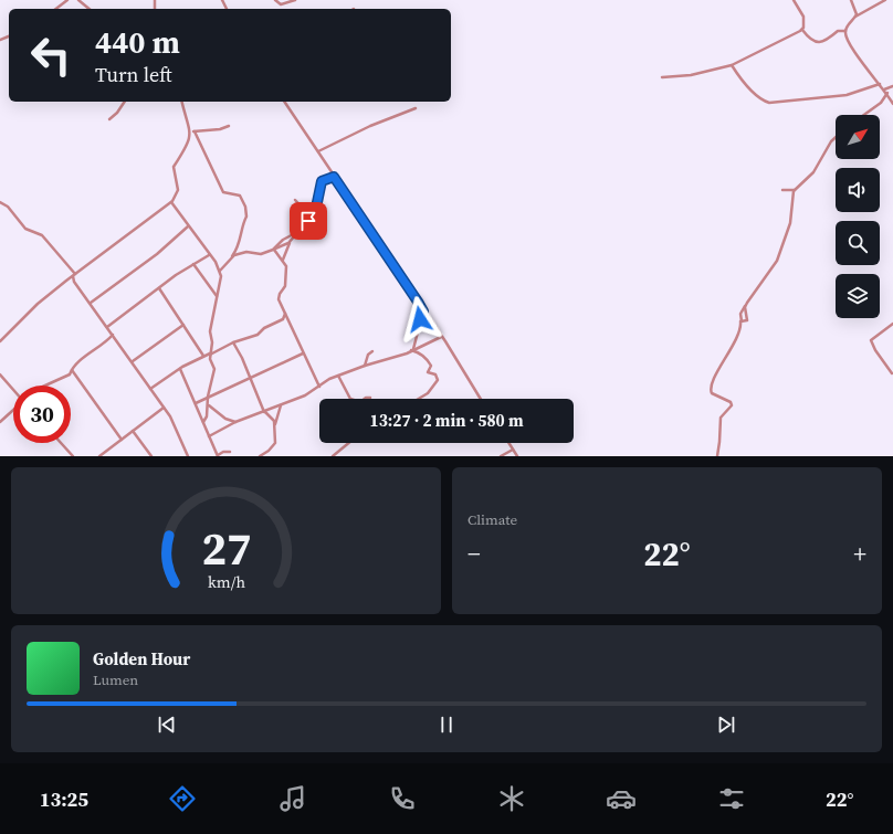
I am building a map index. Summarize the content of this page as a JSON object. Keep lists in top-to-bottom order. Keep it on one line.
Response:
{"north":"top right","page":{"turn":["440 m","Turn left"],"limit":"30","trip":"13:27 · 2 min · 580 m","tile":"Climate","heat":["−","22°","+"],"song":["Golden Hour","Lumen"],"tabs":["13:25","22°"],"gauge":["27","km/h"]}}
